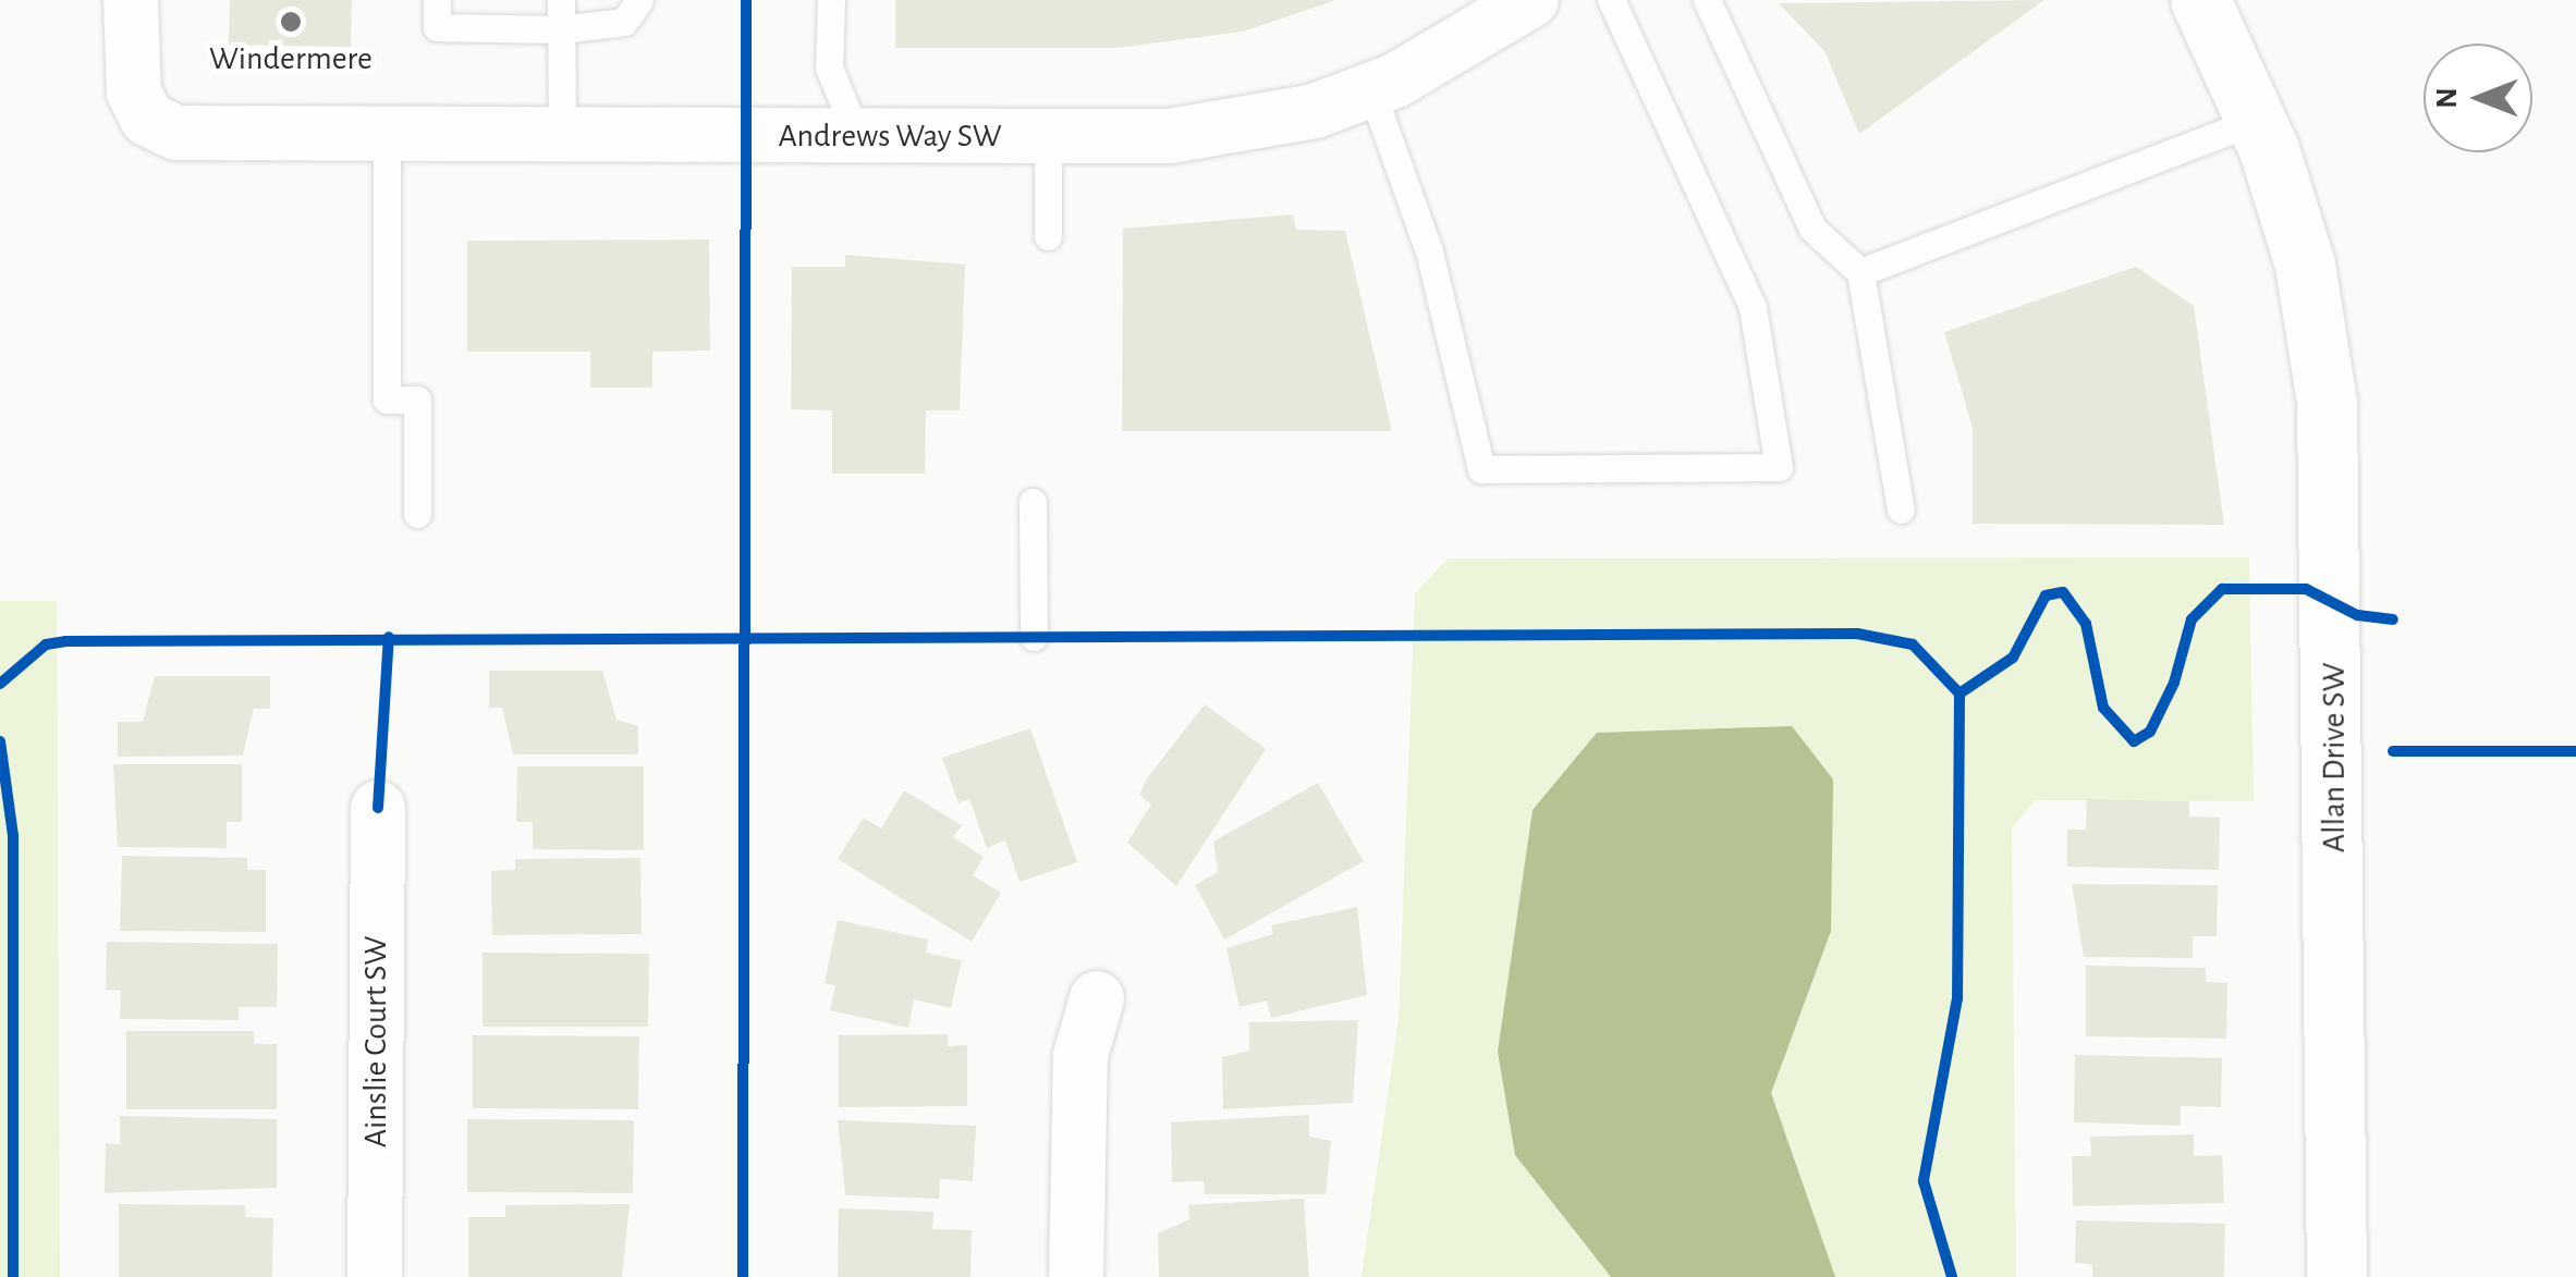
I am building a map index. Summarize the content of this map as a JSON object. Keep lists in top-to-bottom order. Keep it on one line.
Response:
{"streets":{"street":["Andrews Way SW","Allan Drive SW","Ainslie Court SW"]},"places":["Windermere"],"north":"left"}
